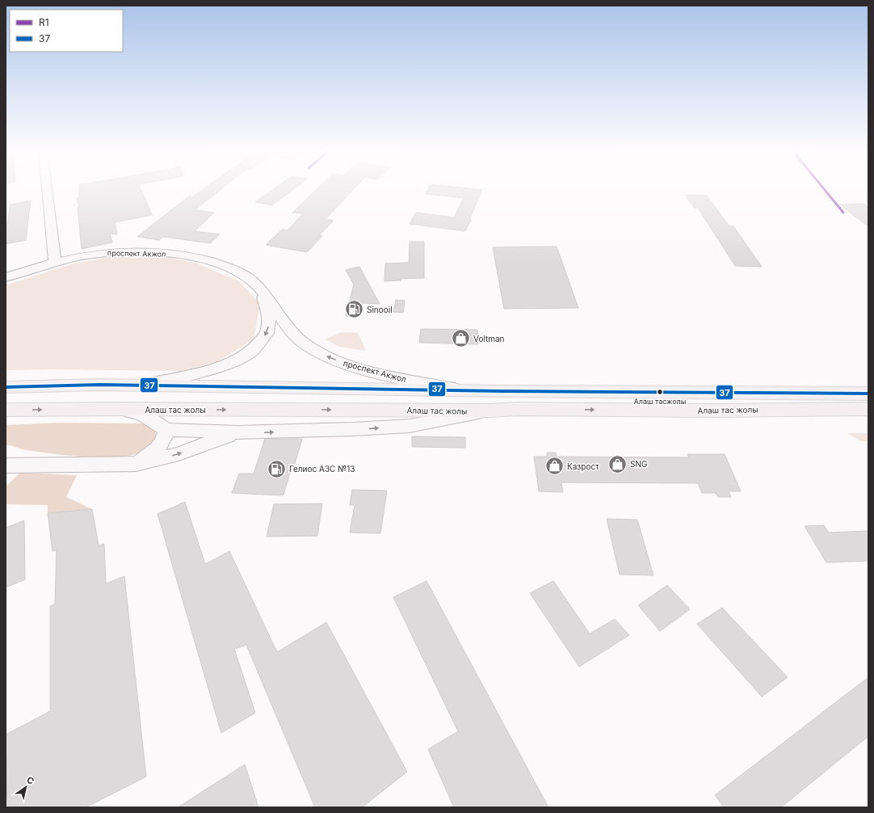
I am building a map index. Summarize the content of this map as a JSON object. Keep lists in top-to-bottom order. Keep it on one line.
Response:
{"streets":{"main road":["проспект Акжол","Алаш тас жолы"]},"crossings":[["проспект Акжол","Алаш тас жолы"]],"places":{"fuel station":["Sinooil","Гелиос АЗС №13"],"shop":["Voltman","SNG","Казрост"],"other":["Алаш тасжолы"]},"lines":["transit line R1","transit line 37"],"legend":["R1","37"],"north":"top right"}
